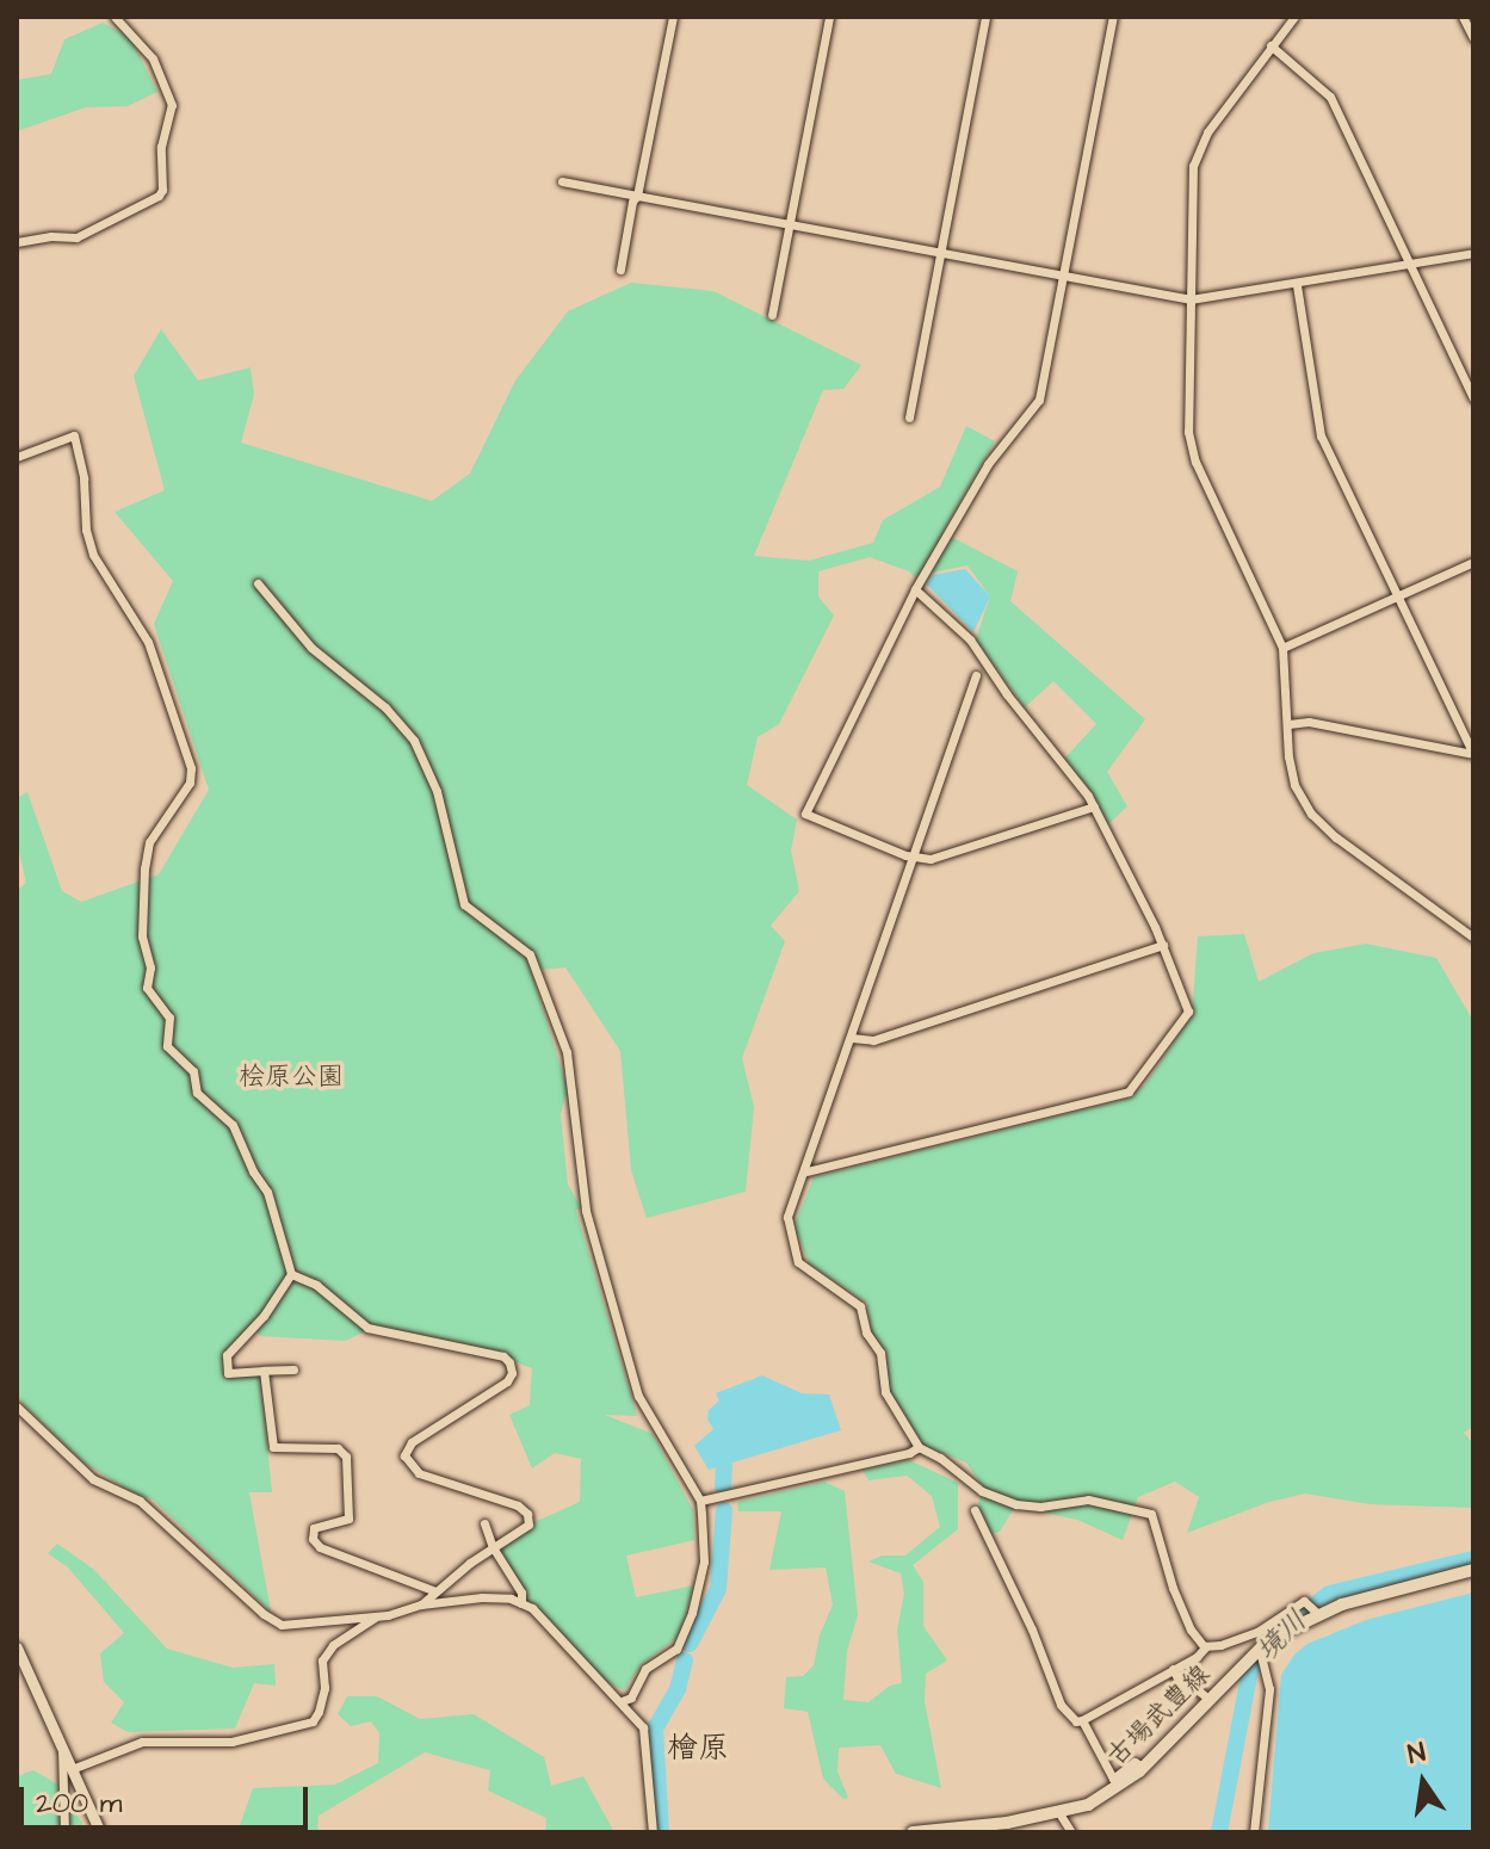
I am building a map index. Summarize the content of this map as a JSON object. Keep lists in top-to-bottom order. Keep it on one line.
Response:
{"streets":{"main road":["古場武豊線"]},"districts":["檜原"],"water":["境川"],"parks":["桧原公園"],"scale_bar":"200 m","north":"top"}
